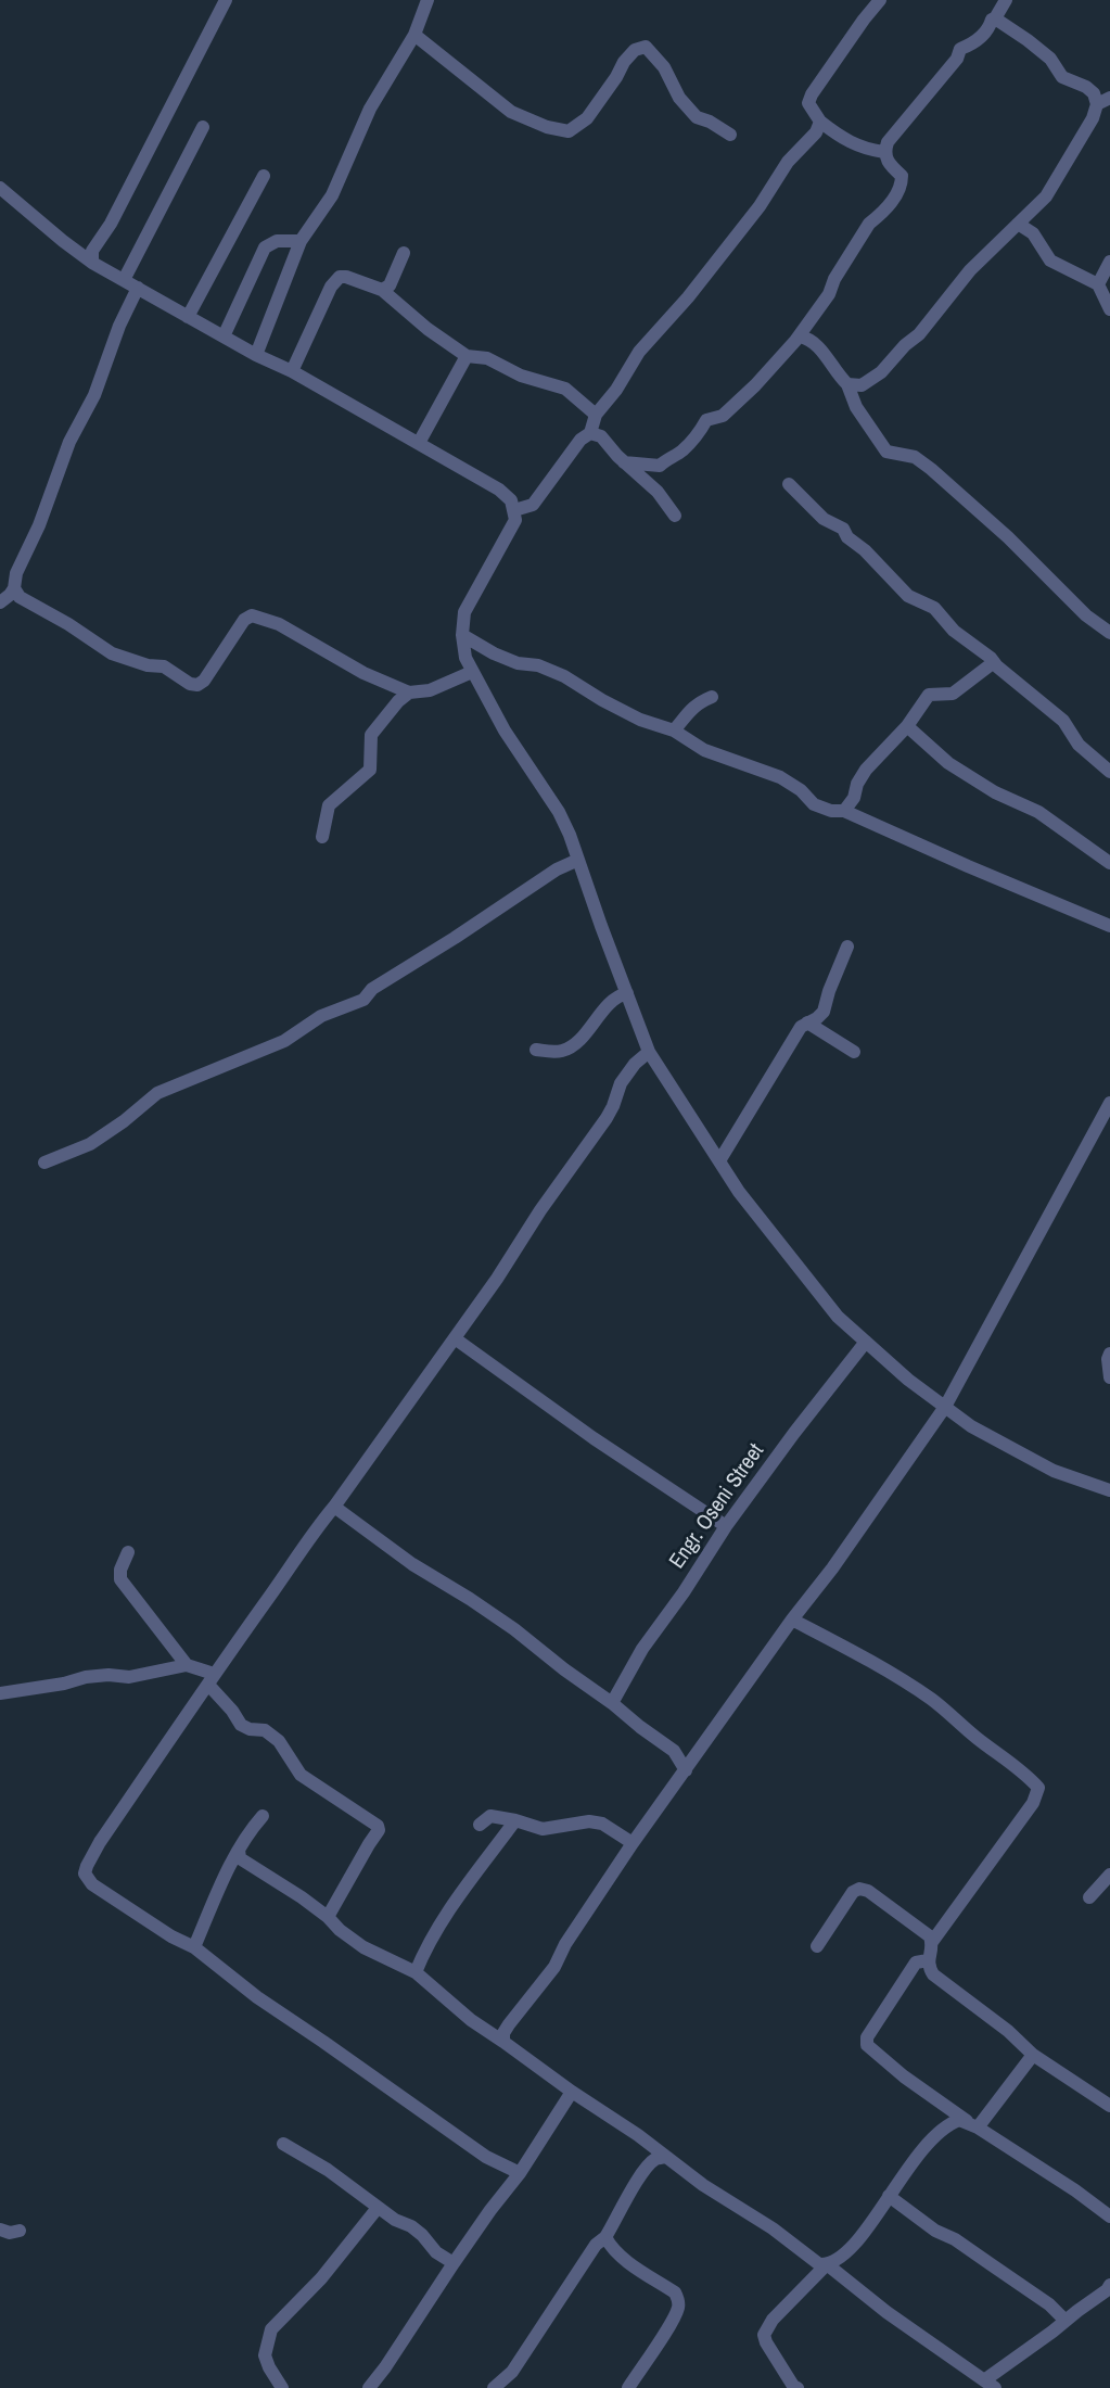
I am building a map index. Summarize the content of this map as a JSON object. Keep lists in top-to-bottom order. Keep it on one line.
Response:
{"streets":{"street":["Engr. Oseni Street"]}}
